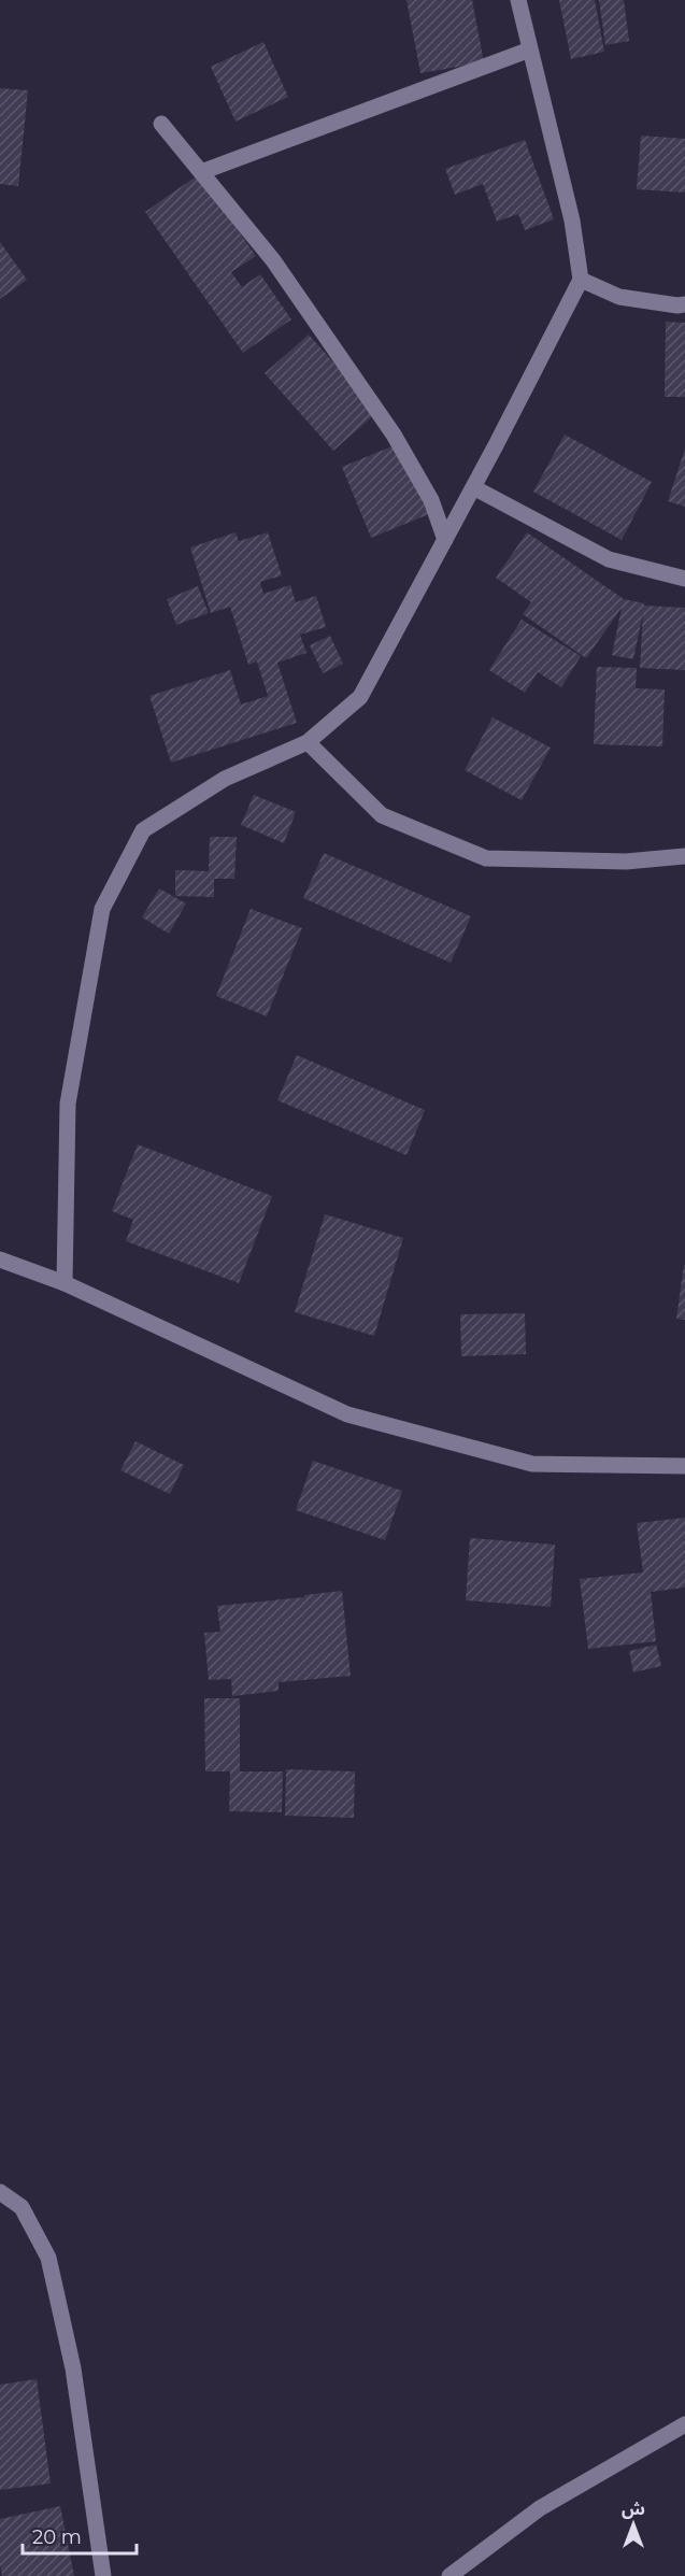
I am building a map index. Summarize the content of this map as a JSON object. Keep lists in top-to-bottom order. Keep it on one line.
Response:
{"scale_bar":"20 m","north":"top"}
